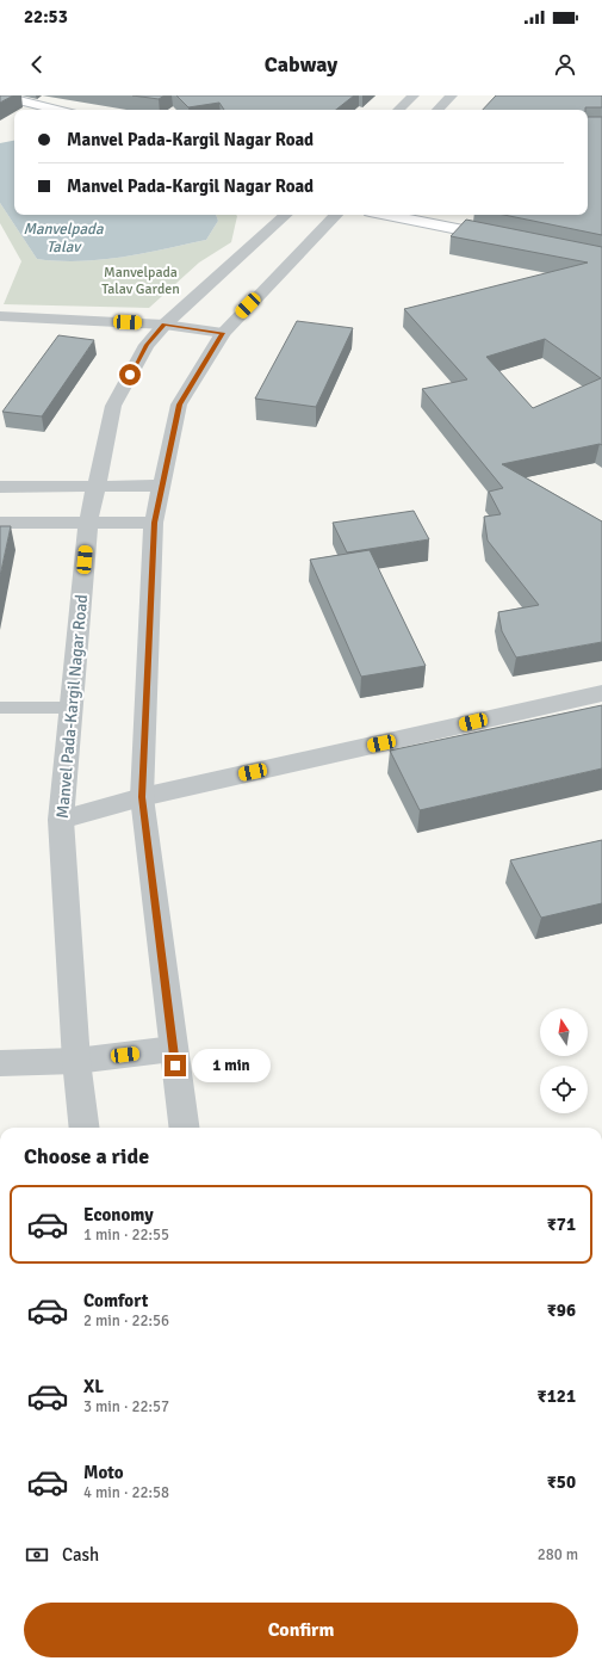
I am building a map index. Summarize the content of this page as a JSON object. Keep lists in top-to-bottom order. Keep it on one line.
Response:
{"streets":{"street":["Manvel Pada-Kargil Nagar Road"]},"water":["Manvelpada Talav"],"parks":["Manvelpada Talav Garden"],"north":"top","page":{"status":"22:53","header":"Cabway","banner":["Manvel Pada-Kargil Nagar Road","Manvel Pada-Kargil Nagar Road"],"bubble":"1 min","heading":"Choose a ride","list":[{"name":"Economy","note":"1 min · 22:55","value":"₹71"},{"name":"Comfort","note":"2 min · 22:56","value":"₹96"},{"name":"XL","note":"3 min · 22:57","value":"₹121"},{"name":"Moto","note":"4 min · 22:58","value":"₹50"}],"pay":["Cash","280 m"],"buttons":"Confirm"}}
